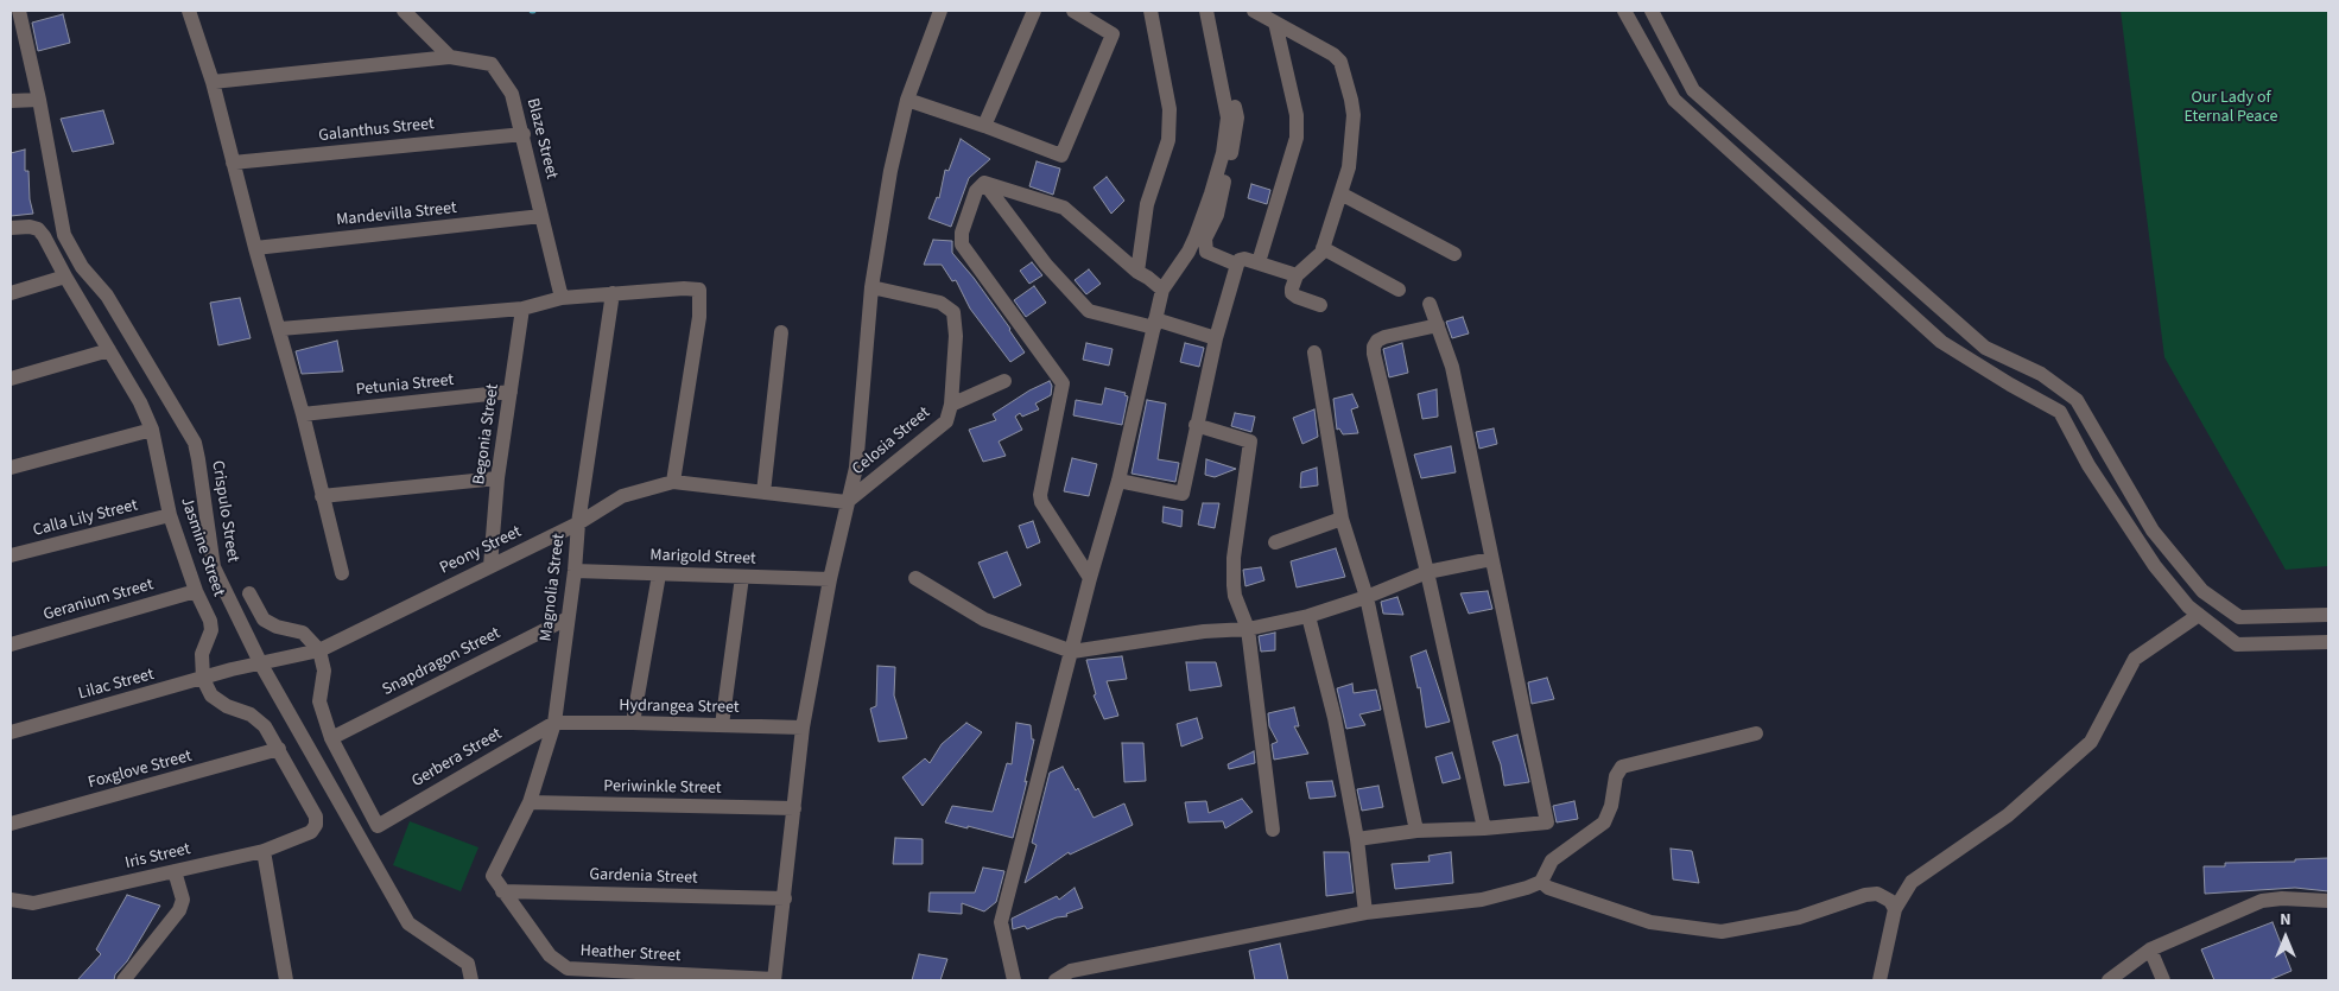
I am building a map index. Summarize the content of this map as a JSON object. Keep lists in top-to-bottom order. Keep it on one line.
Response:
{"streets":{"street":["Galanthus Street","Blaze Street","Mandevilla Street","Petunia Street","Begonia Street","Celosia Street","Crispulo Street","Calla Lily Street","Jasmine Street","Peony Street","Marigold Street","Magnolia Street","Geranium Street","Snapdragon Street","Lilac Street","Hydrangea Street","Gerbera Street","Foxglove Street","Periwinkle Street","Iris Street","Gardenia Street","Heather Street"]},"crossings":[["Galanthus Street","Blaze Street"],["Blaze Street","Mandevilla Street"],["Petunia Street","Begonia Street"],["Begonia Street","Peony Street"],["Celosia Street","Peony Street"],["Crispulo Street","Peony Street"],["Crispulo Street","Lilac Street"],["Calla Lily Street","Jasmine Street"],["Jasmine Street","Geranium Street"],["Jasmine Street","Lilac Street"],["Peony Street","Magnolia Street"],["Peony Street","Lilac Street"],["Marigold Street","Magnolia Street"],["Magnolia Street","Snapdragon Street"],["Magnolia Street","Hydrangea Street"],["Magnolia Street","Gerbera Street"],["Magnolia Street","Periwinkle Street"],["Magnolia Street","Heather Street"],["Snapdragon Street","Gerbera Street"],["Hydrangea Street","Gerbera Street"],["Foxglove Street","Iris Street"],["Gardenia Street","Heather Street"]],"parks":["Our Lady of Eternal Peace"],"north":"top"}
